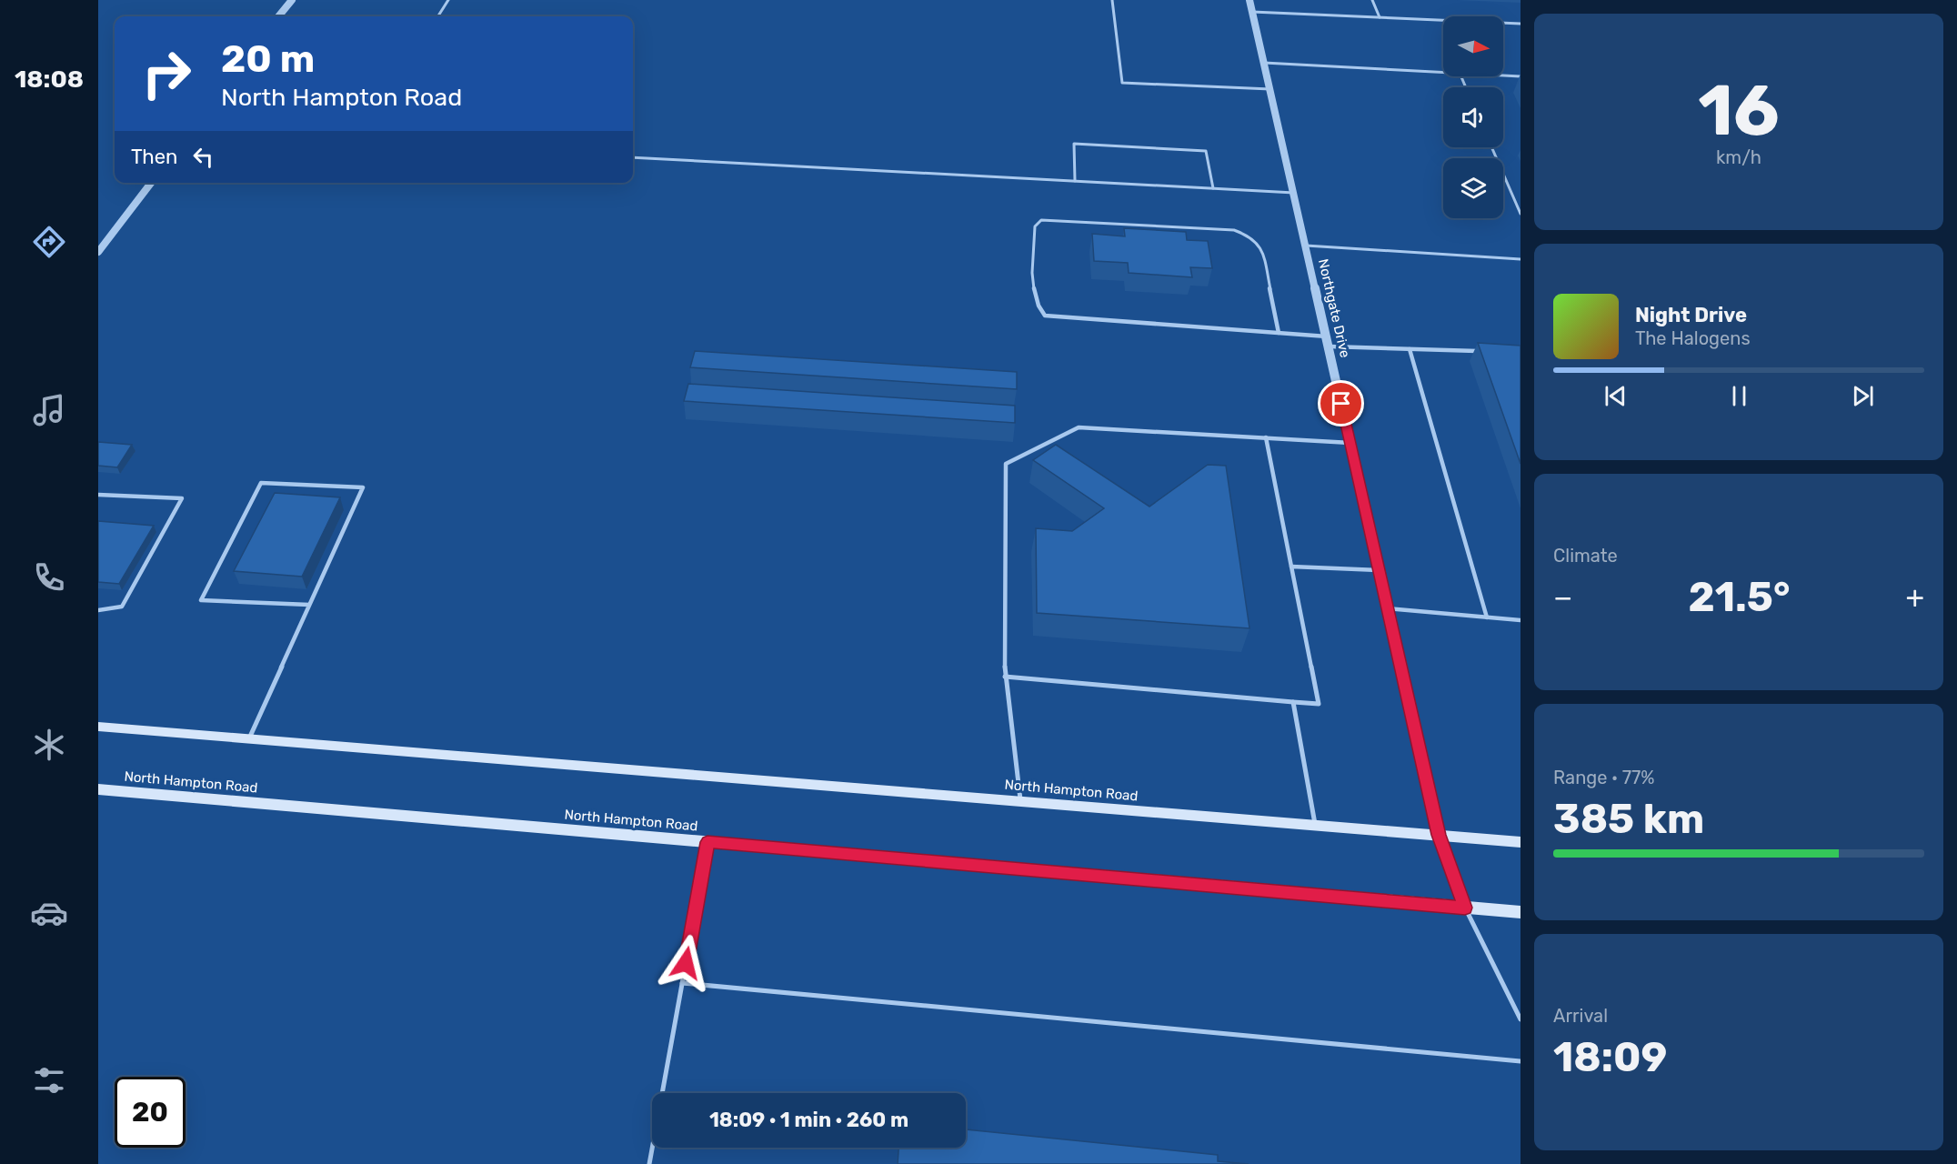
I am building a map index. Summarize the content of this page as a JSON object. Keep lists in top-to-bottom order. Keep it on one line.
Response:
{"streets":{"main road":["North Hampton Road"],"street":["Northgate Drive"]},"crossings":[["Northgate Drive","North Hampton Road"]],"north":"right","page":{"tabs":"18:08","tile":[["16","km/h"],"Climate",["Range · 77%","385 km"],["Arrival","18:09"]],"turn":["20 m","North Hampton Road"],"then":"Then","song":["Night Drive","The Halogens"],"heat":["−","21.5°","+"],"limit":"20","trip":"18:09 · 1 min · 260 m"}}
